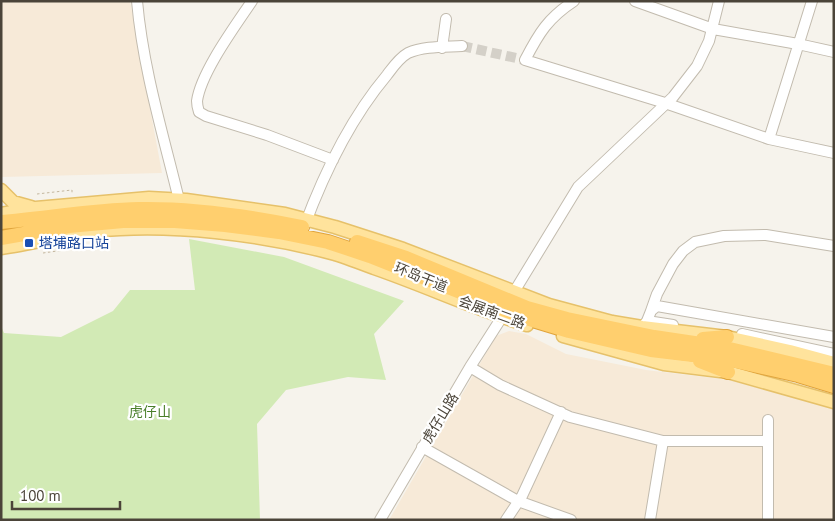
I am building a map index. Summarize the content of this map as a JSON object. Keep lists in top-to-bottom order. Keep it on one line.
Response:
{"streets":{"highway":["环岛干道"],"main road":["会展南二路"],"street":["虎仔山路"]},"crossings":[["环岛干道","会展南二路"],["会展南二路","虎仔山路"]],"parks":["虎仔山"],"places":{"transit":["塔埔路口站"]},"scale_bar":"100 m"}
